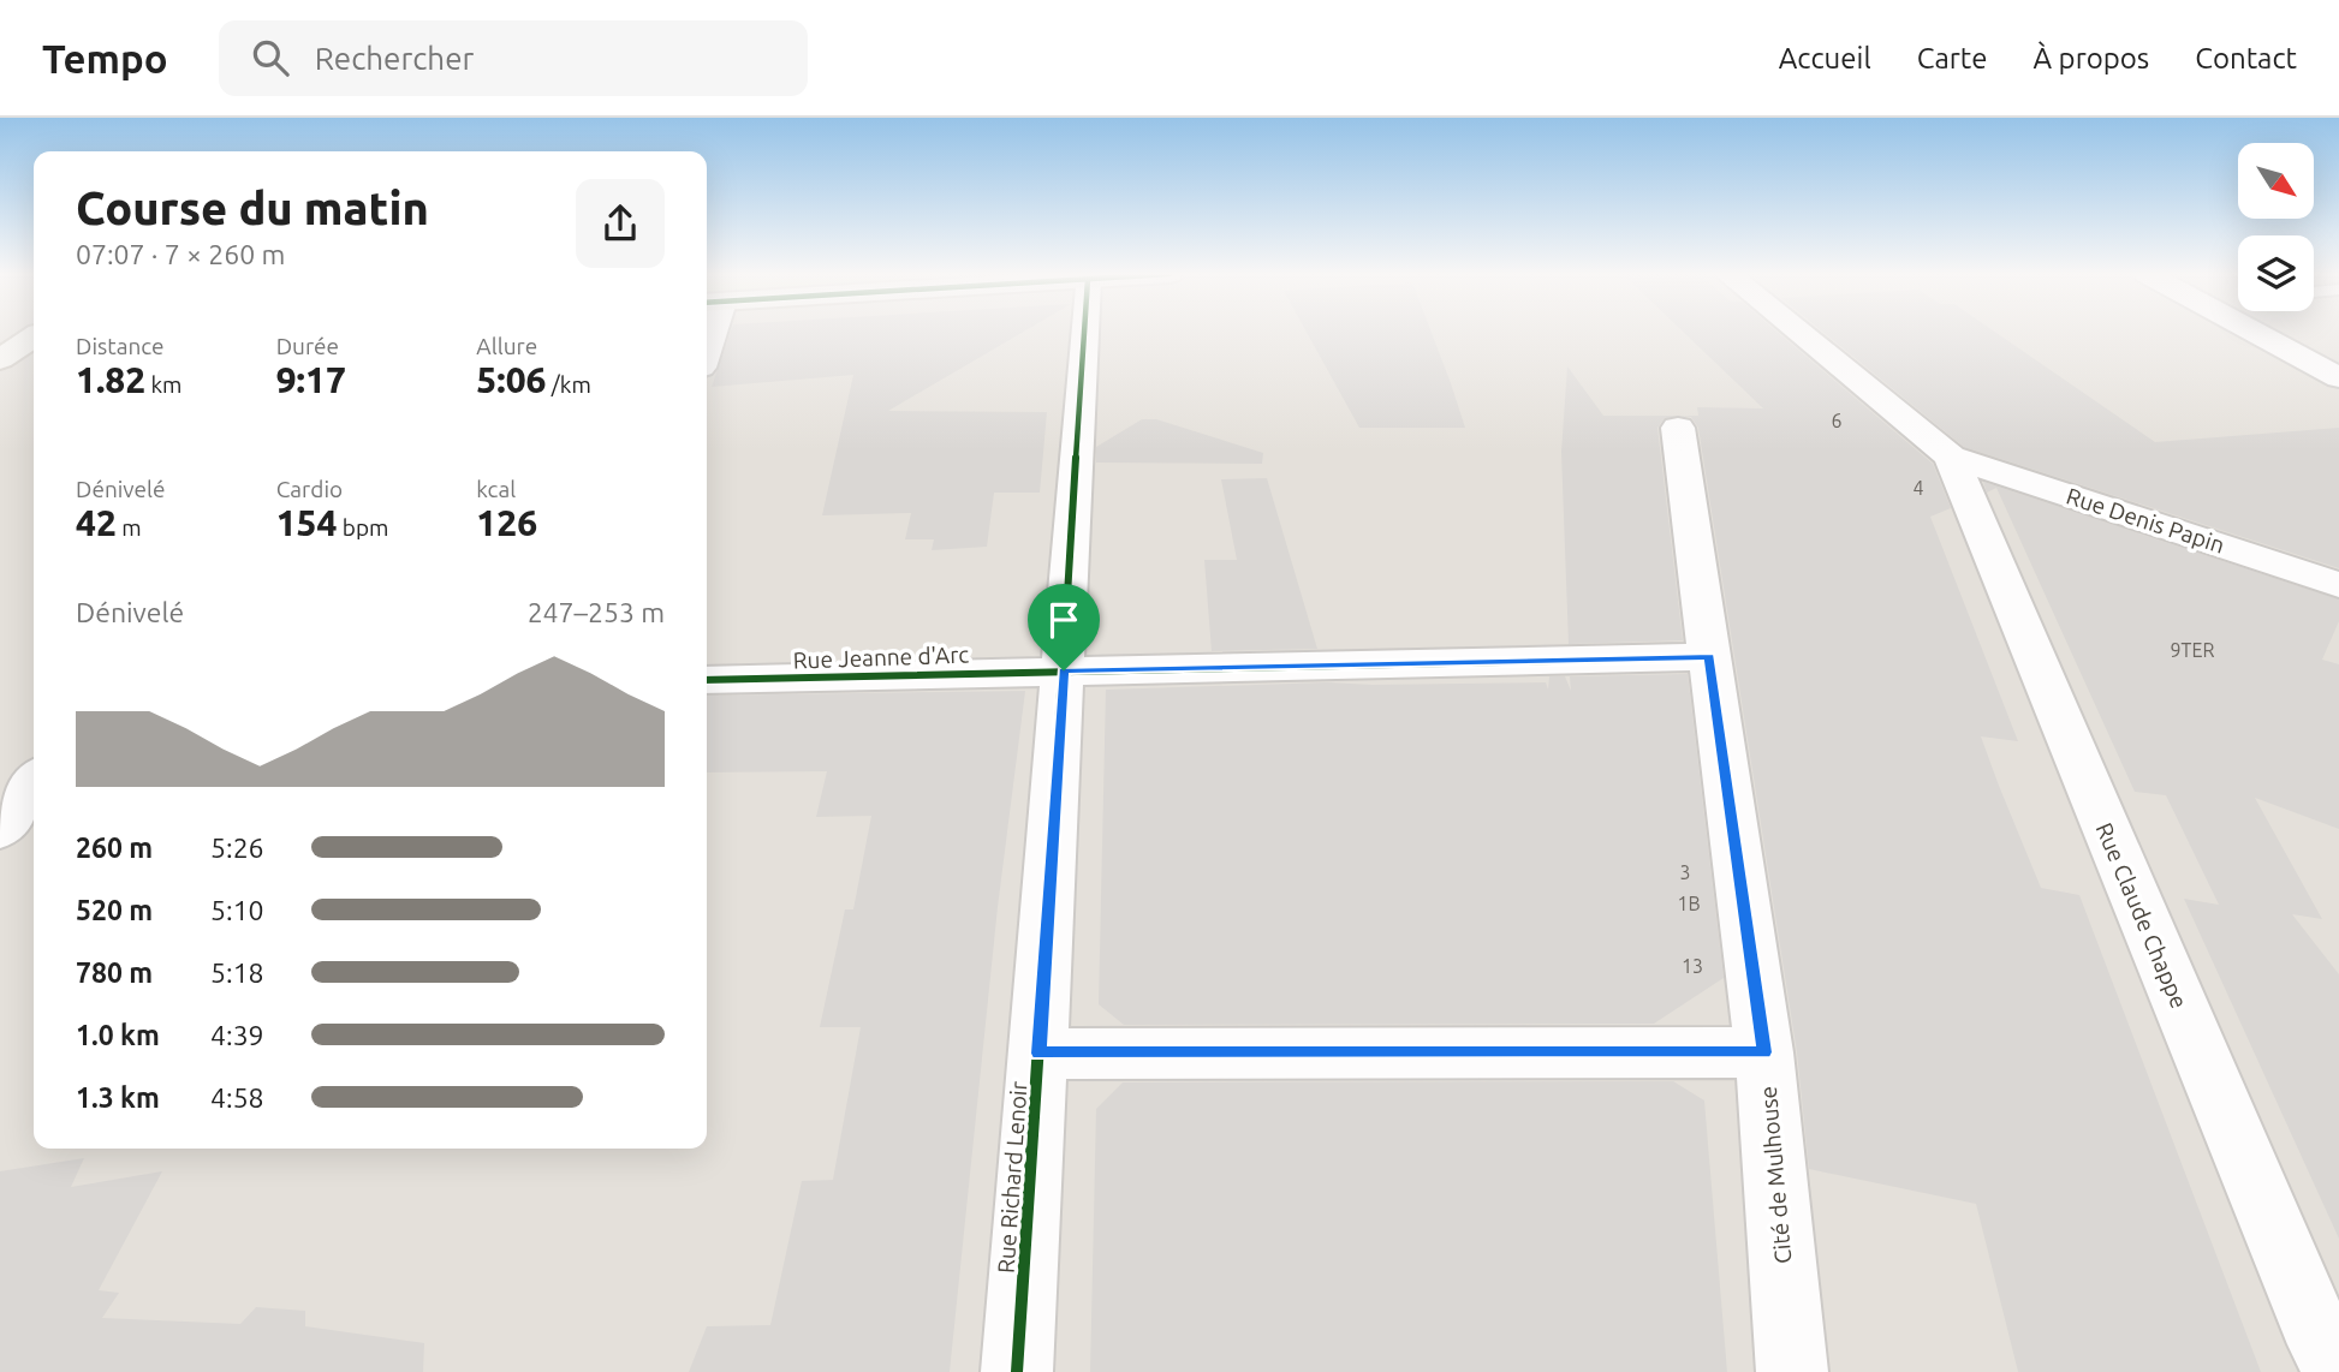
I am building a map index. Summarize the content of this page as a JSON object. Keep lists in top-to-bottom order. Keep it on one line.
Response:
{"streets":{"street":["Rue Denis Papin","Rue Jeanne d'Arc","Rue Claude Chappe","Cité de Mulhouse","Rue Richard Lenoir"]},"crossings":[["Rue Denis Papin","Rue Claude Chappe"],["Rue Jeanne d'Arc","Cité de Mulhouse"],["Rue Jeanne d'Arc","Rue Richard Lenoir"]],"house_numbers":["6","4","9TER","3","1B","13"],"north":"bottom right","page":{"header":"Tempo","search":"Rechercher","nav":["Accueil","Carte","À propos","Contact"],"heading":["Course du matin","07:07 · 7 × 260 m"],"stats":[["Distance","1.82 km"],["Durée","9:17"],["Allure","5:06 /km"],["Dénivelé","42 m"],["Cardio","154 bpm"],["kcal","126"]],"chart":["Dénivelé","247–253 m"],"list":[{"name":"260 m","note":"5:26"},{"name":"520 m","note":"5:10"},{"name":"780 m","note":"5:18"},{"name":"1.0 km","note":"4:39"},{"name":"1.3 km","note":"4:58"}]}}
